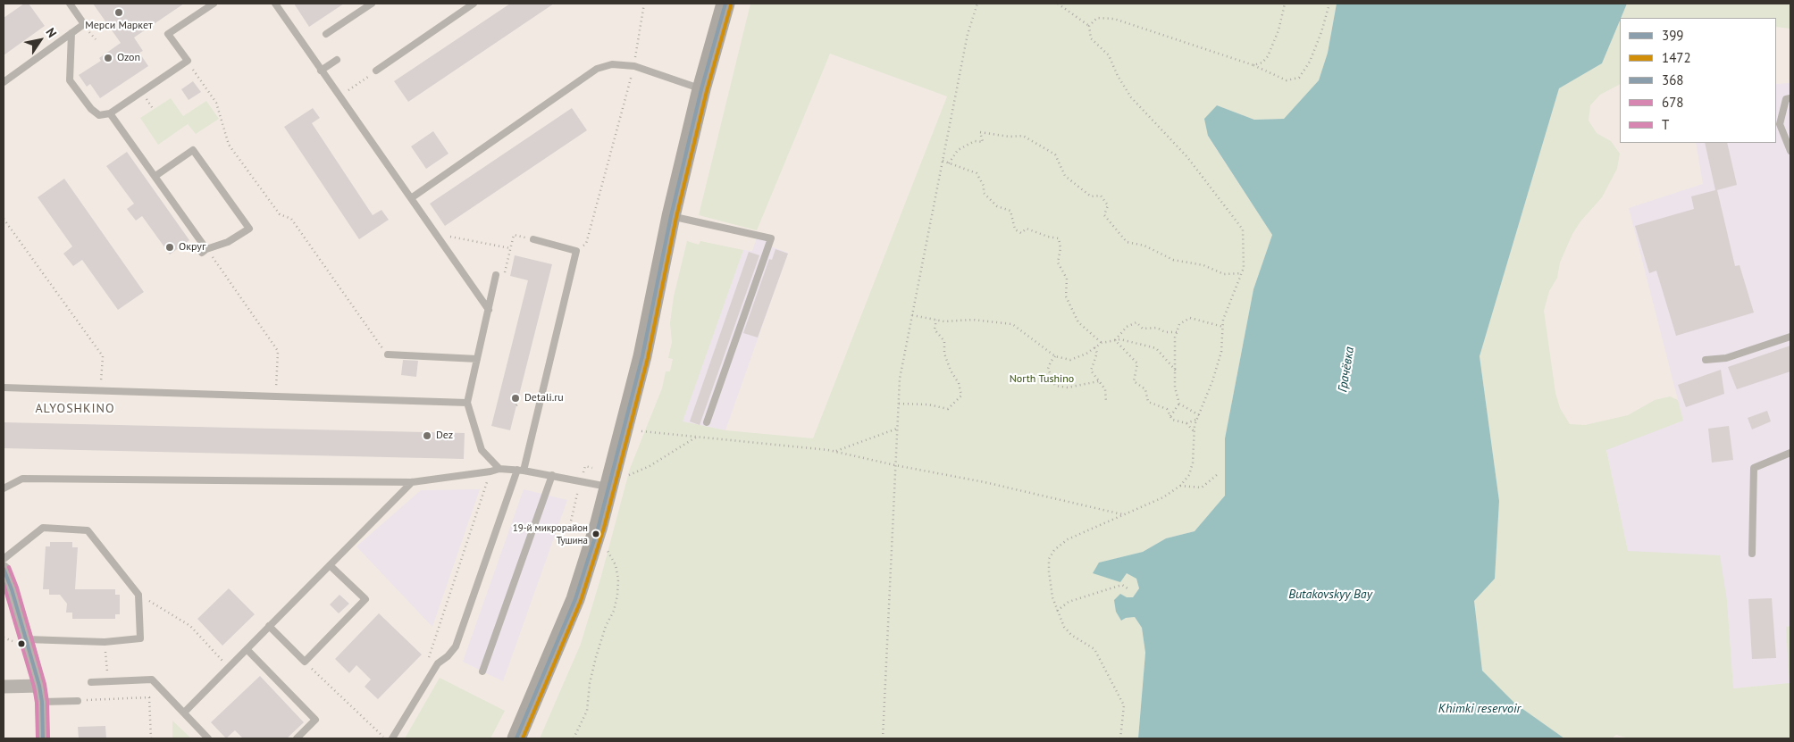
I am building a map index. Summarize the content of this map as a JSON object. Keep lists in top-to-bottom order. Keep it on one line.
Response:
{"districts":["ALYOSHKINO"],"water":["Грачёвка","Butakovskyy Bay","Khimki reservoir"],"parks":["North Tushino"],"places":["Мерси Маркет","Ozon","Округ","Detali.ru","Dez","19-й микрорайон Тушина"],"lines":["transit line 399","transit line 1472","transit line Т","transit line 368","transit line 678"],"legend":["399","1472","368","678","Т"],"north":"top right"}
